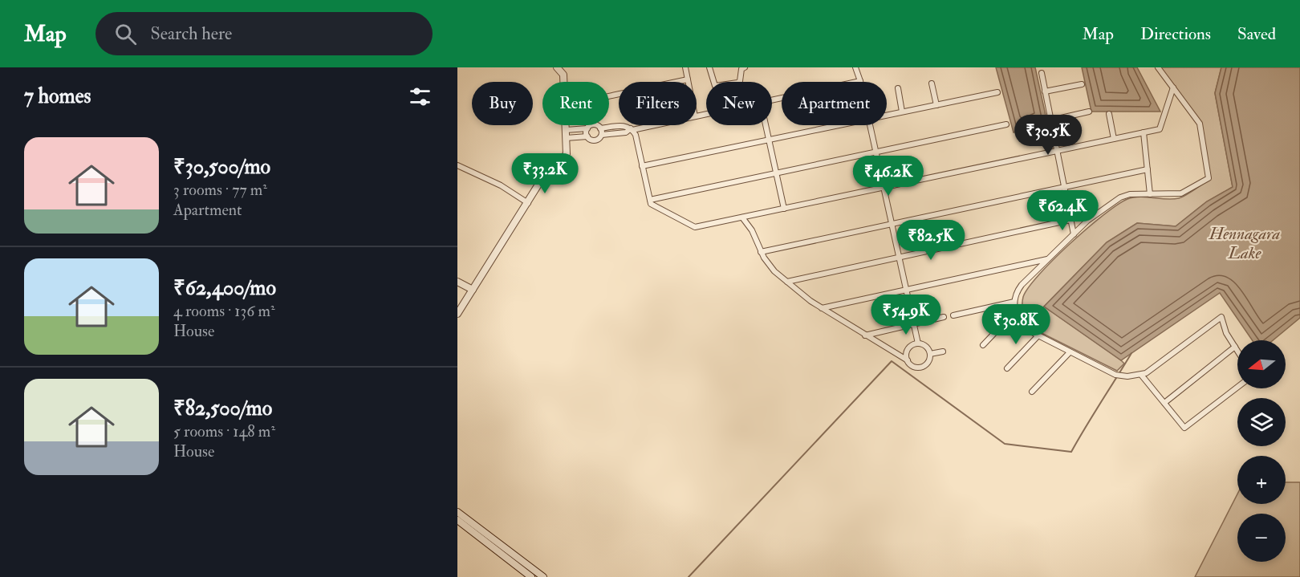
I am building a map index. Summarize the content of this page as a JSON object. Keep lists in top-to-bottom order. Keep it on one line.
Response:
{"water":["Hennagara Lake"],"north":"left","page":{"header":"Map","search":"Search here","nav":["Map","Directions","Saved"],"heading":"7 homes","chip":["Buy","Rent","Filters","New","Apartment"],"price":["₹30.5K","₹33.2K","₹46.2K","₹62.4K","₹82.5K","₹54.9K","₹30.8K"],"list":[{"name":"₹30,500/mo","note":"3 rooms · 77 m² · Apartment"},{"name":"₹62,400/mo","note":"4 rooms · 136 m² · House"},{"name":"₹82,500/mo","note":"5 rooms · 148 m² · House"}],"map_buttons":["+","−"]}}
